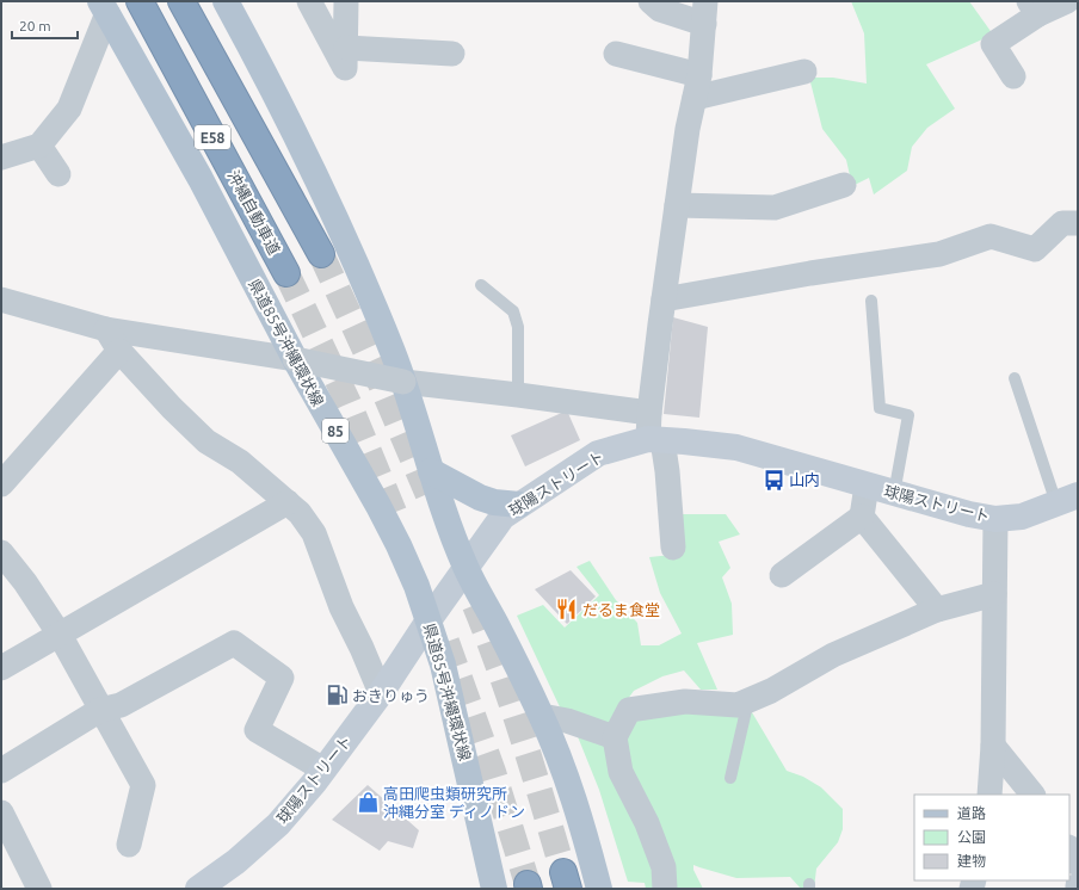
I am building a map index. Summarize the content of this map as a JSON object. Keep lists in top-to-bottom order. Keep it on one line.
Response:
{"streets":{"highway":["E58","沖縄自動車道"],"main road":["県道85号沖縄環状線","85","球陽ストリート"]},"crossings":[["県道85号沖縄環状線","球陽ストリート"]],"places":{"bus stop":["山内"],"restaurant":["だるま食堂"],"fuel station":["おきりゅう"],"shop":["高田爬虫類研究所 沖縄分室 ディノドン"]},"legend":["道路","公園","建物"],"scale_bar":"20 m"}
